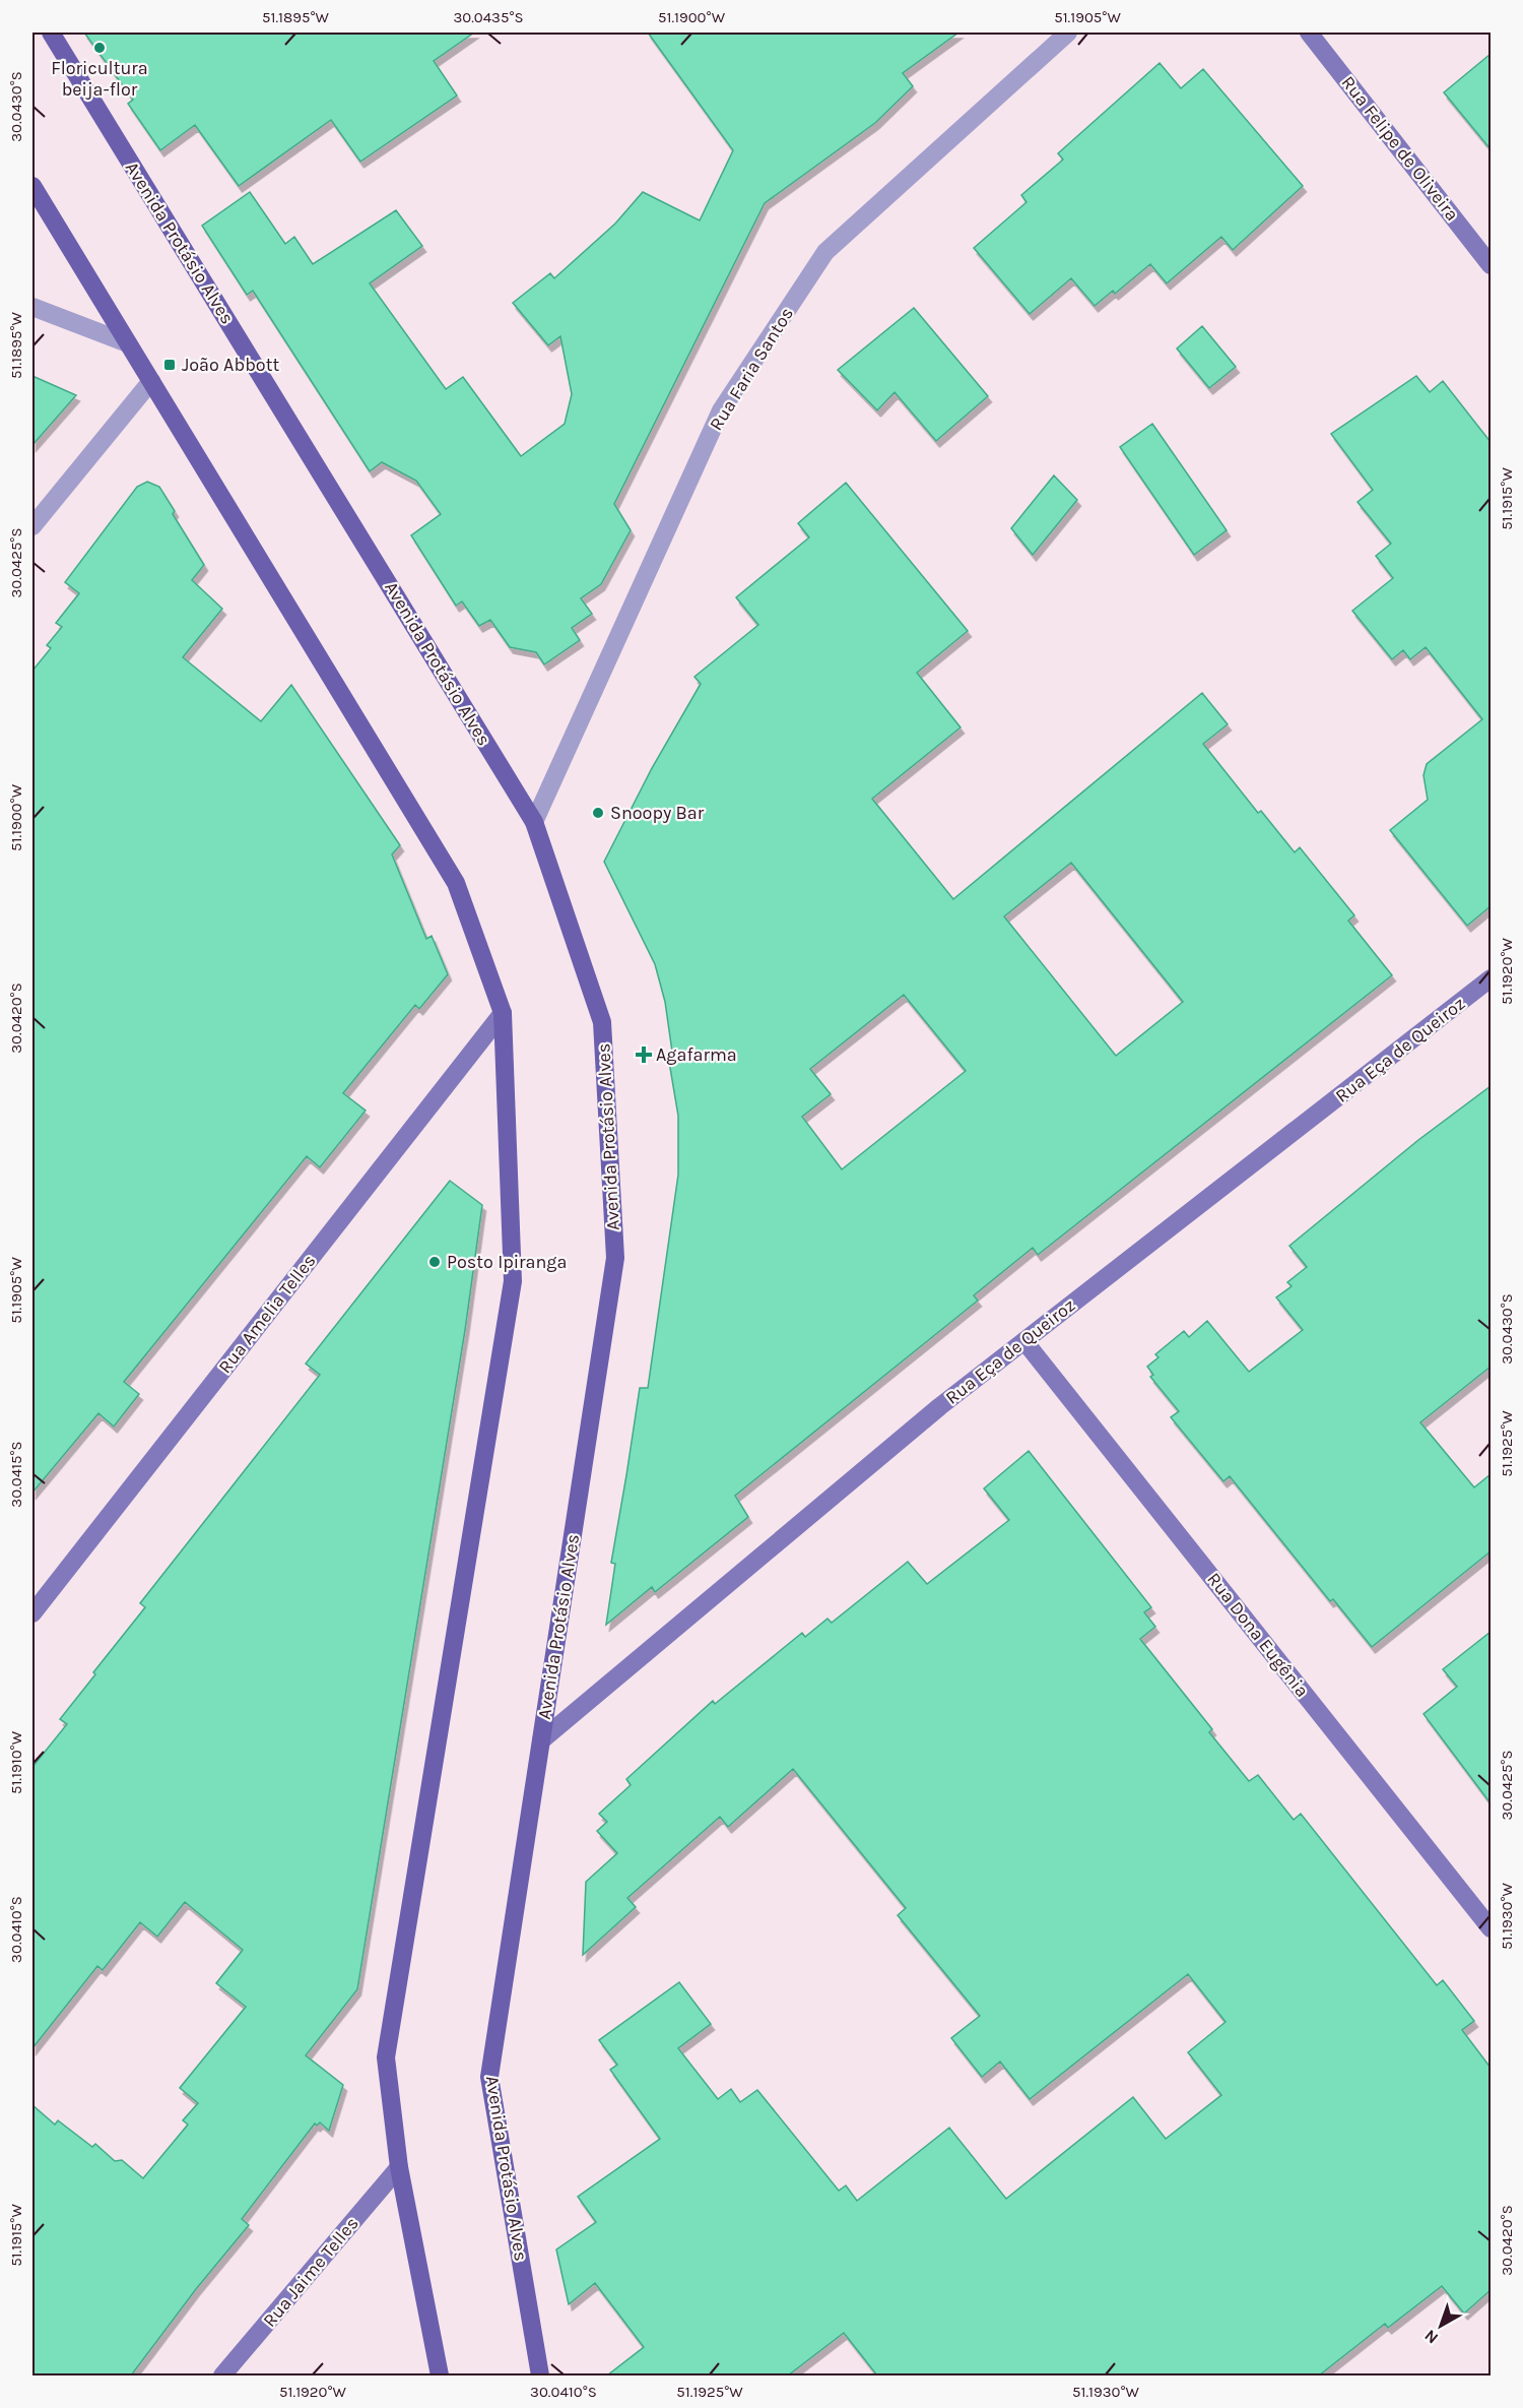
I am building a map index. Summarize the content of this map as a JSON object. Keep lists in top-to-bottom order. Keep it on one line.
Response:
{"streets":{"main road":["Avenida Protásio Alves"],"street":["Rua Felipe de Oliveira","Rua Faria Santos","Rua Eça de Queiroz","Rua Amelia Telles","Rua Dona Eugênia","Rua Jaime Telles"]},"crossings":[["Avenida Protásio Alves","Rua Faria Santos"],["Avenida Protásio Alves","Rua Eça de Queiroz"],["Rua Eça de Queiroz","Rua Dona Eugênia"]],"places":{"other":["Floricultura beija-flor","Snoopy Bar","Posto Ipiranga"],"transit":["João Abbott"],"health":["Agafarma"]},"north":"bottom left","coordinates":["51.1895°W","30.0435°S","51.1900°W","51.1905°W","30.0430°S","51.1915°W","30.0425°S","51.1920°W","30.0420°S","51.1925°W","30.0415°S","51.1910°W","51.1930°W","30.0410°S"]}
